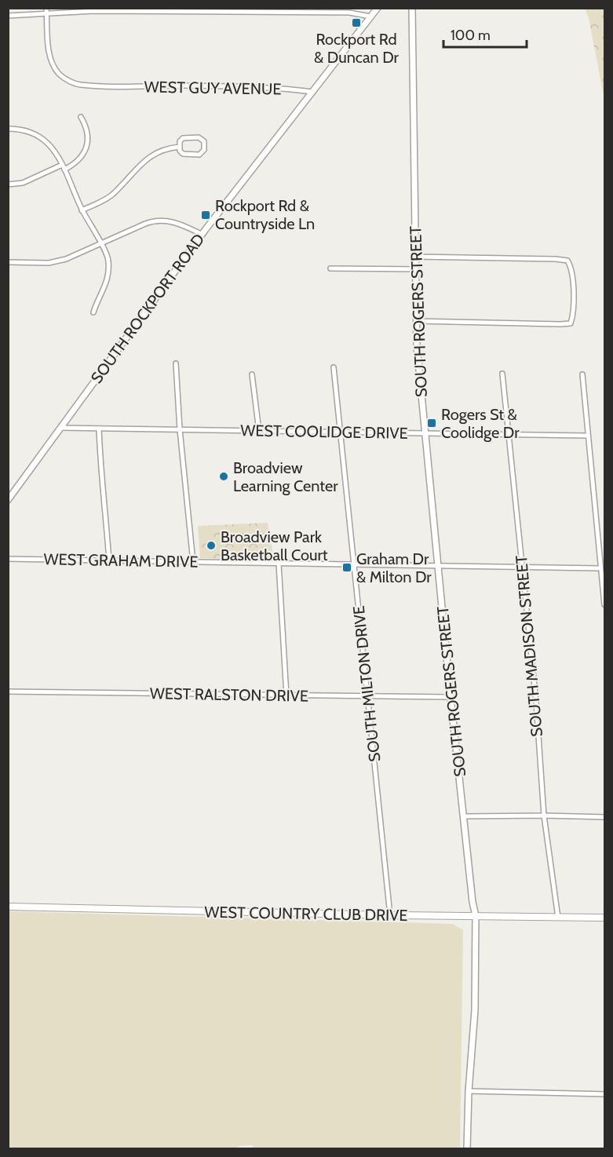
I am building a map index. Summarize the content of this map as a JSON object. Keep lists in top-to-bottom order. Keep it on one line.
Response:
{"streets":{"main road":["WEST COUNTRY CLUB DRIVE"],"street":["WEST GUY AVENUE","SOUTH ROCKPORT ROAD","SOUTH ROGERS STREET","WEST COOLIDGE DRIVE","WEST GRAHAM DRIVE","SOUTH MADISON STREET","SOUTH MILTON DRIVE","WEST RALSTON DRIVE"]},"crossings":[["WEST GUY AVENUE","SOUTH ROCKPORT ROAD"],["SOUTH ROCKPORT ROAD","WEST COOLIDGE DRIVE"],["SOUTH ROGERS STREET","WEST COOLIDGE DRIVE"],["SOUTH ROGERS STREET","WEST GRAHAM DRIVE"],["SOUTH ROGERS STREET","WEST RALSTON DRIVE"],["SOUTH ROGERS STREET","WEST COUNTRY CLUB DRIVE"],["WEST COOLIDGE DRIVE","SOUTH MADISON STREET"],["WEST COOLIDGE DRIVE","SOUTH MILTON DRIVE"],["WEST GRAHAM DRIVE","SOUTH MADISON STREET"],["WEST GRAHAM DRIVE","SOUTH MILTON DRIVE"],["SOUTH MADISON STREET","WEST COUNTRY CLUB DRIVE"],["SOUTH MILTON DRIVE","WEST RALSTON DRIVE"],["SOUTH MILTON DRIVE","WEST COUNTRY CLUB DRIVE"]],"places":{"transit":["Rockport Rd & Duncan Dr","Rockport Rd & Countryside Ln","Rogers St & Coolidge Dr","Graham Dr & Milton Dr"],"other":["Broadview Learning Center","Broadview Park Basketball Court"]},"scale_bar":"100 m"}
